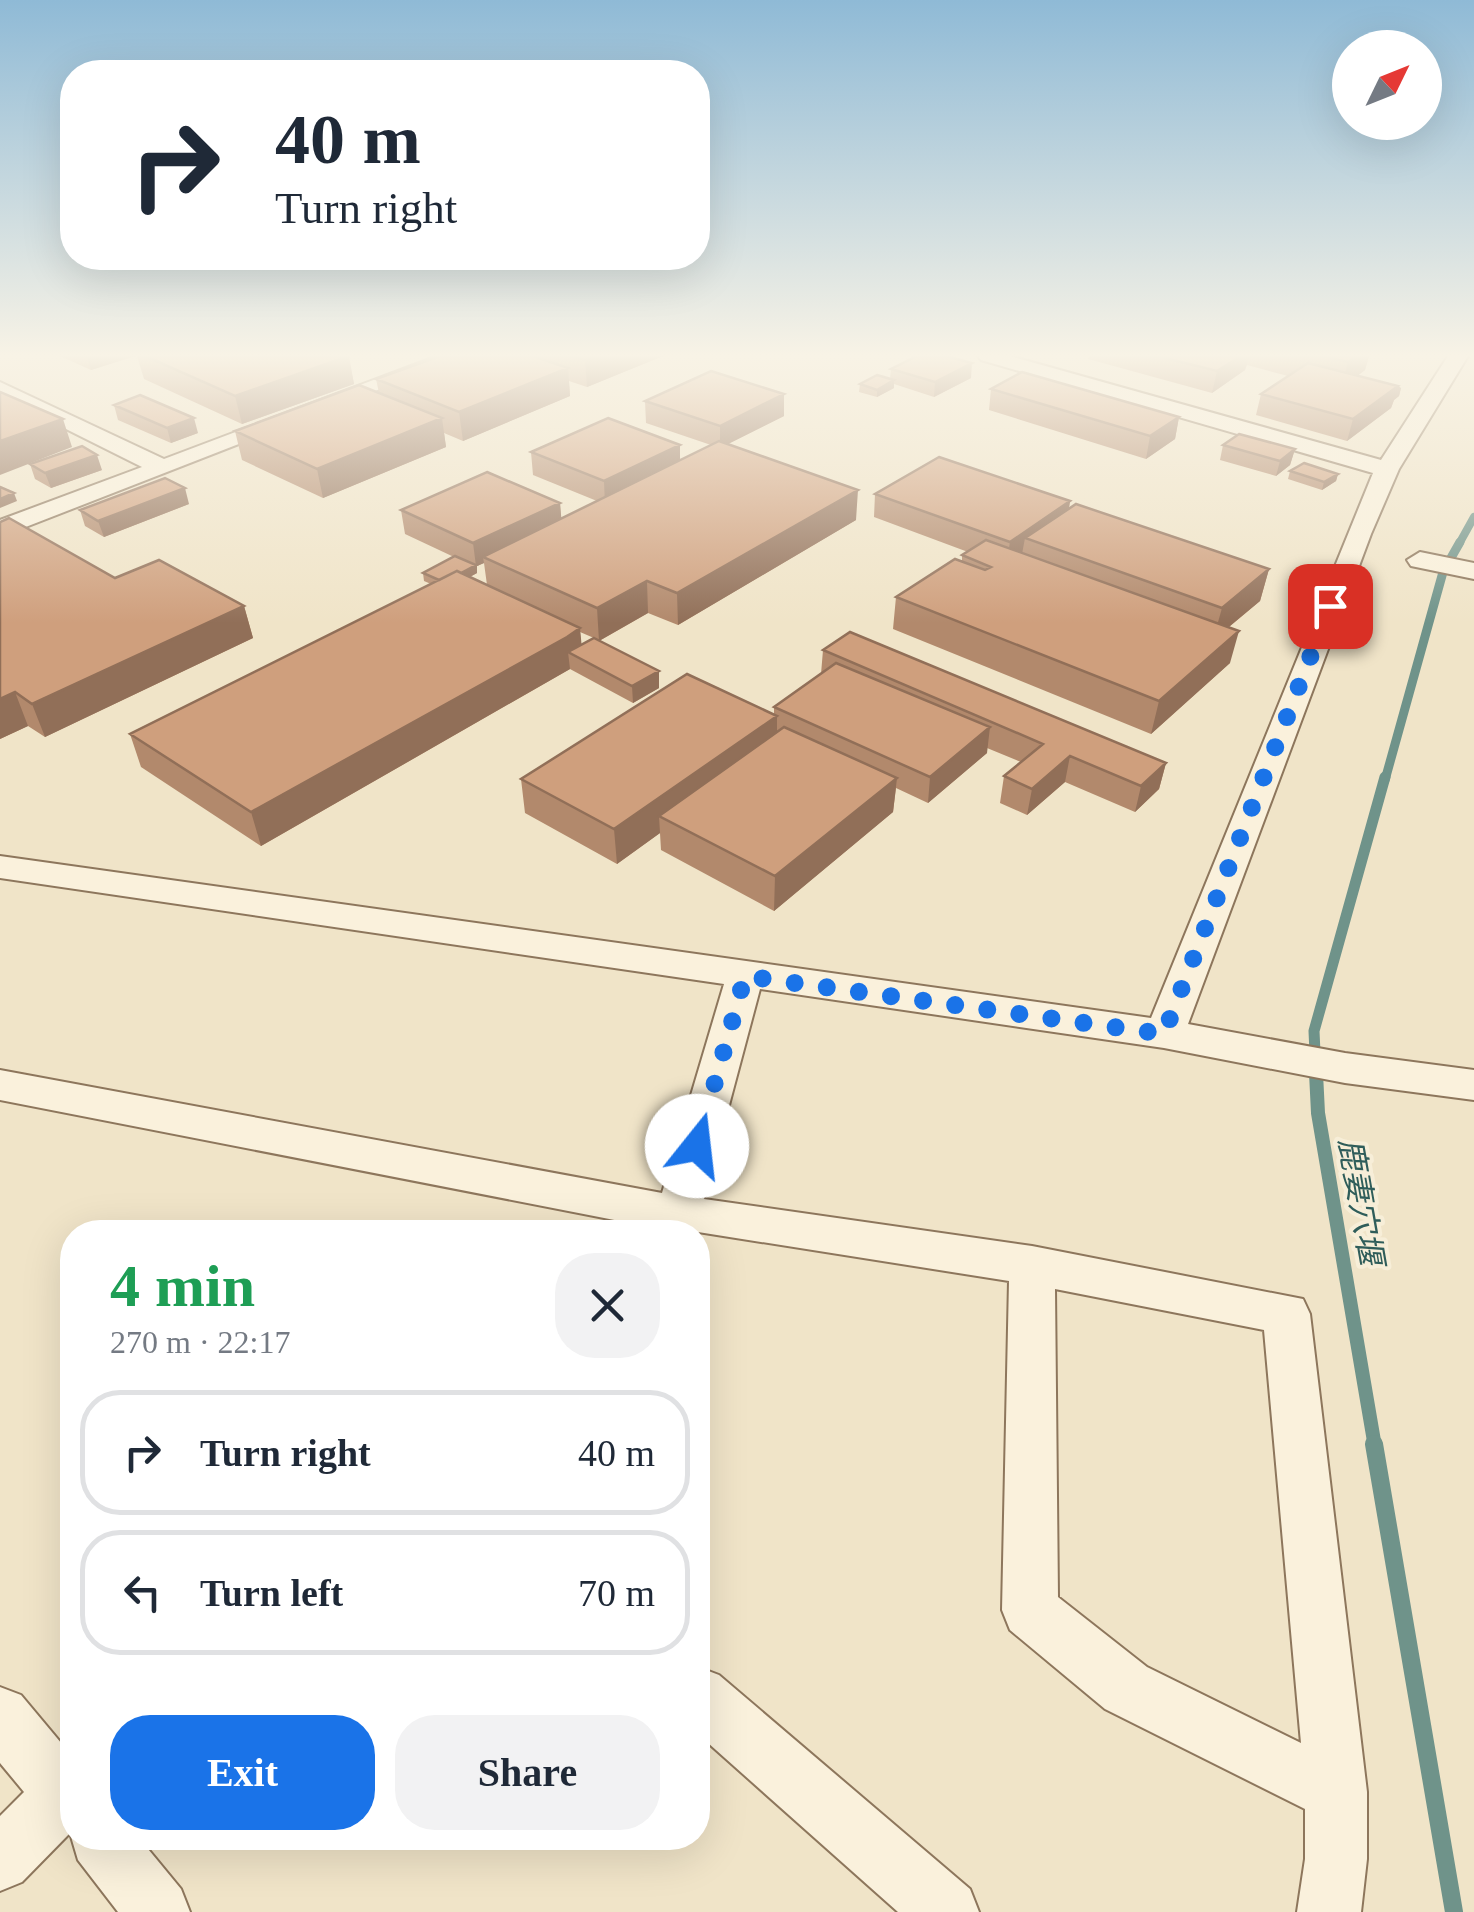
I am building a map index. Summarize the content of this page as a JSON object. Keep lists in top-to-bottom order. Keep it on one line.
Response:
{"water":["鹿妻穴堰"],"north":"top right","page":{"turn":["40 m","Turn right"],"heading":["4 min","270 m · 22:17"],"list":[{"name":"Turn right","value":"40 m"},{"name":"Turn left","value":"70 m"}],"buttons":["Exit","Share"]}}
